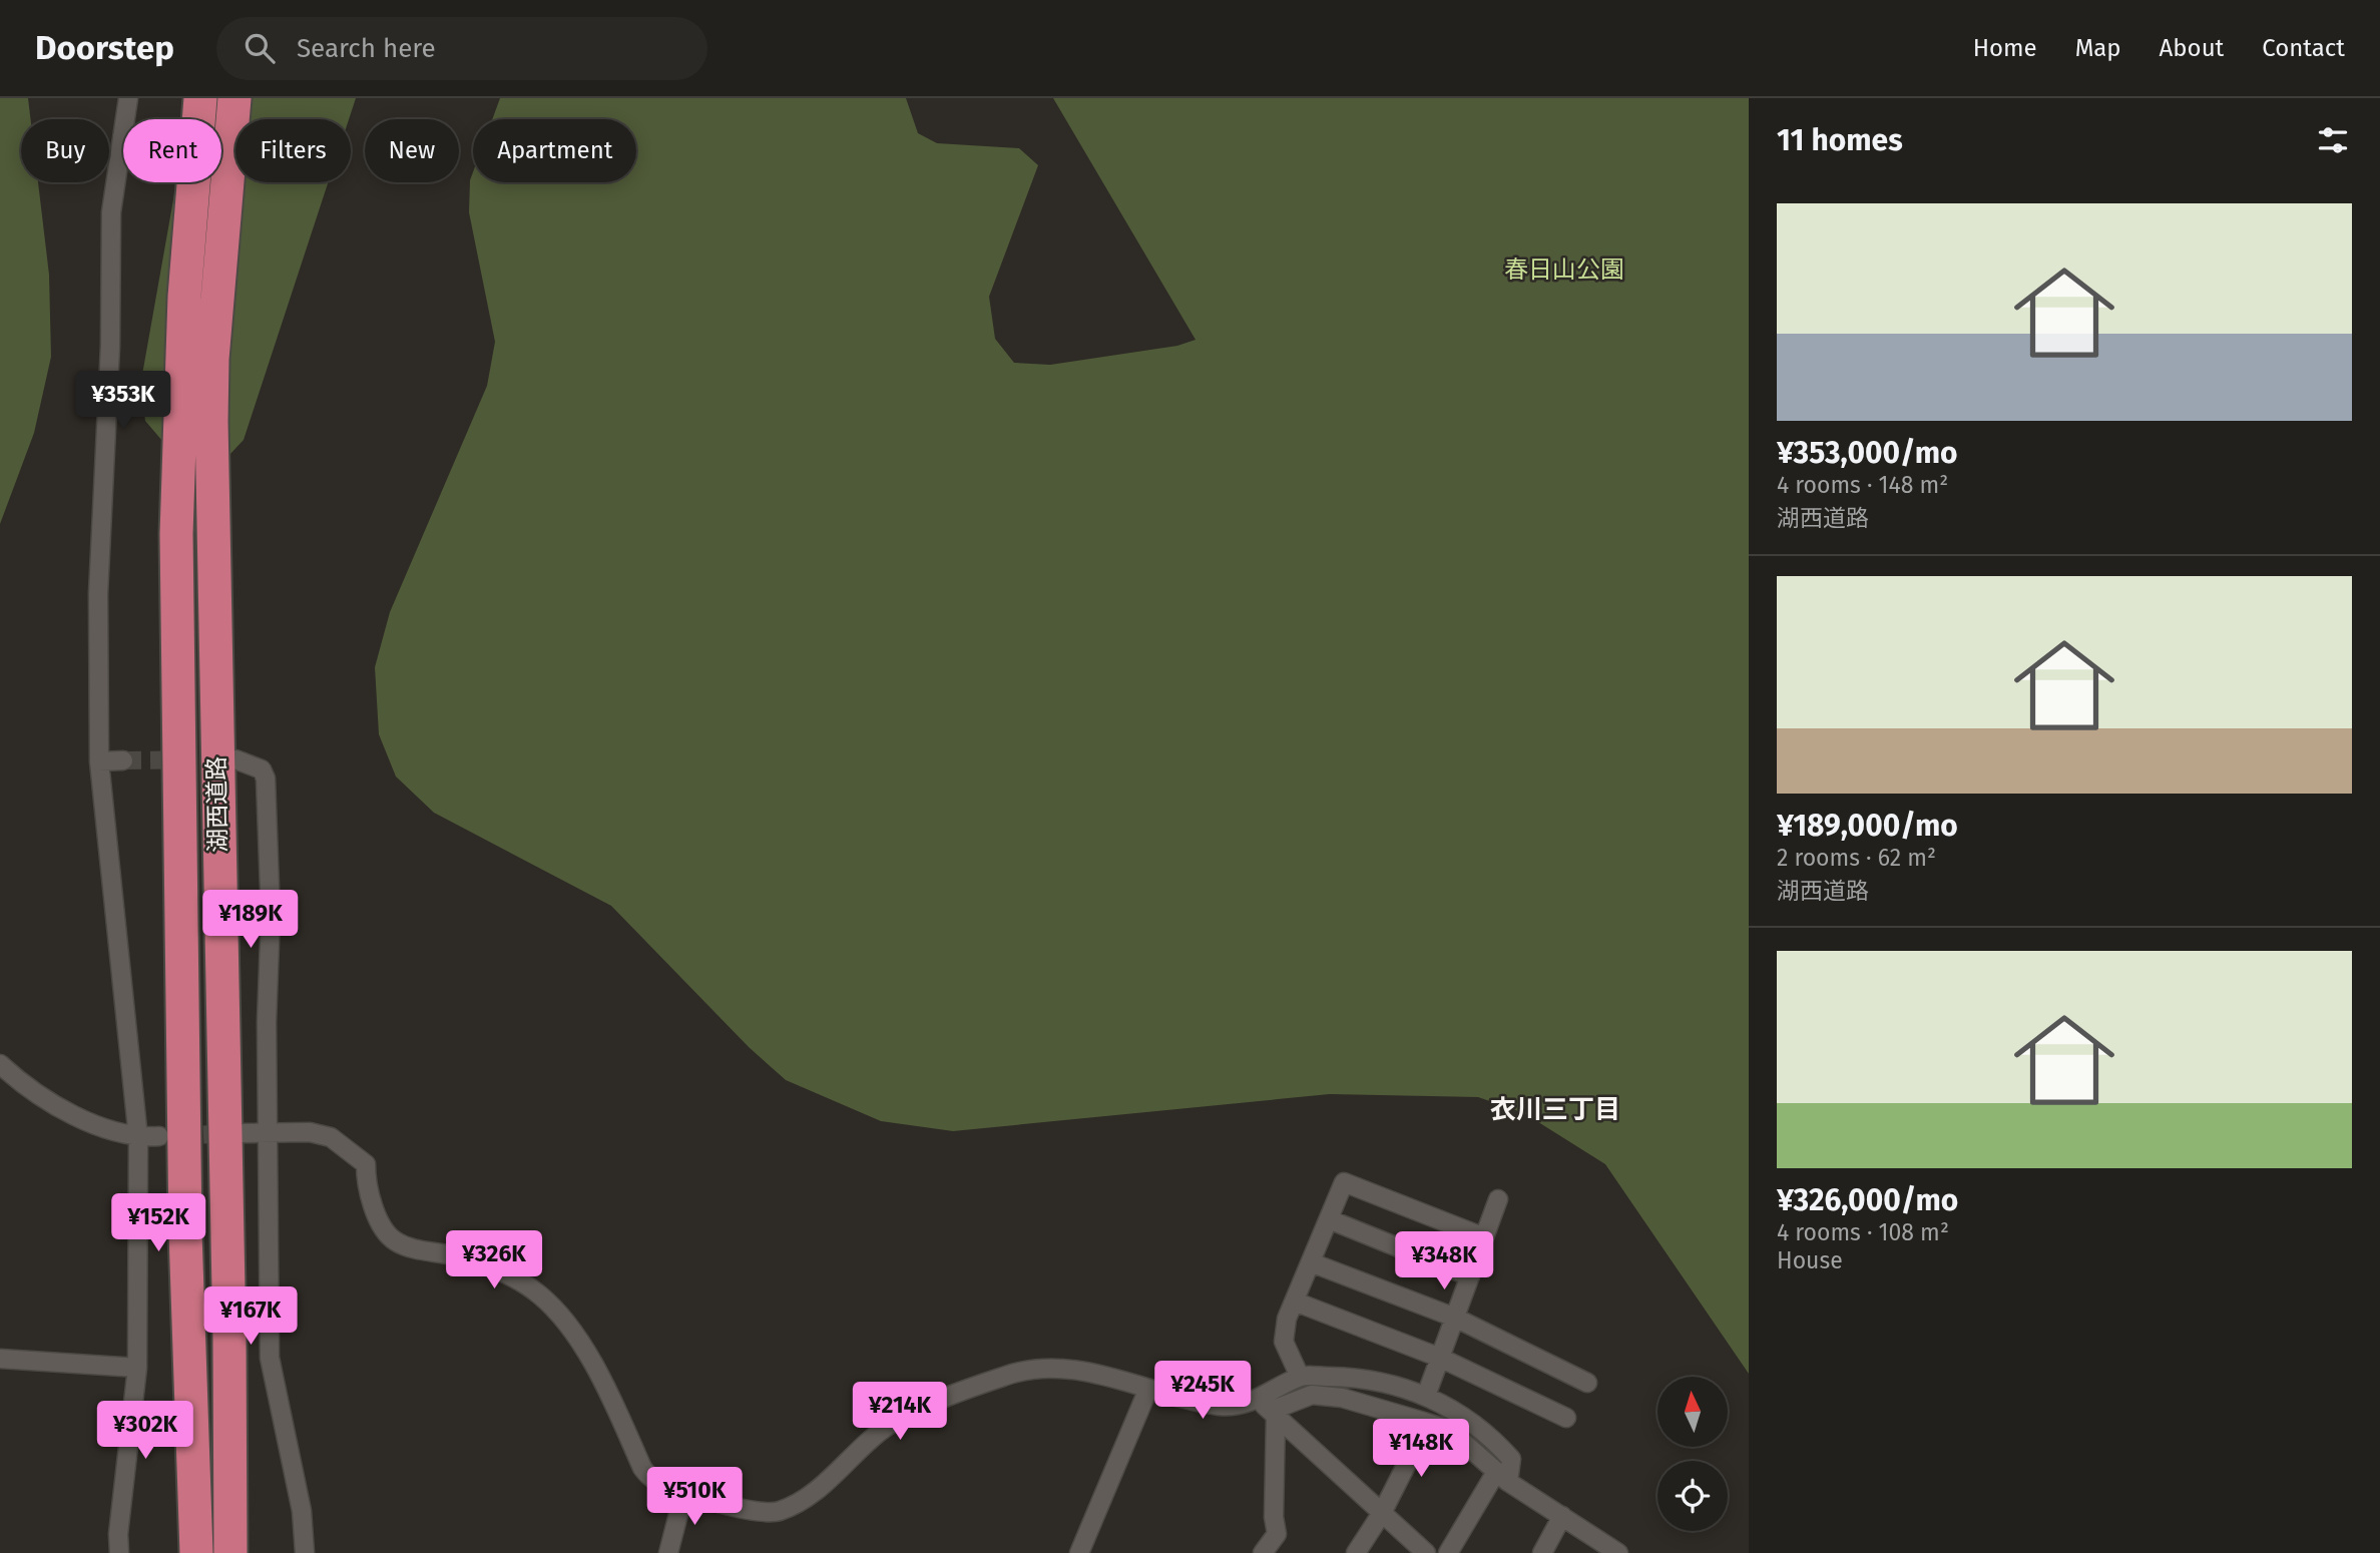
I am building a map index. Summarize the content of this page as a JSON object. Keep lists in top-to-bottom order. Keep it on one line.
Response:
{"streets":{"highway":["湖西道路"]},"districts":["衣川三丁目"],"parks":["春日山公園"],"north":"top","page":{"header":"Doorstep","search":"Search here","nav":["Home","Map","About","Contact"],"heading":"11 homes","chip":["Buy","Rent","Filters","New","Apartment"],"list":[{"name":"¥353,000/mo","note":"4 rooms · 148 m² · 湖西道路"},{"name":"¥189,000/mo","note":"2 rooms · 62 m² · 湖西道路"},{"name":"¥326,000/mo","note":"4 rooms · 108 m² · House"}],"price":["¥353K","¥189K","¥152K","¥326K","¥348K","¥167K","¥245K","¥214K","¥302K","¥148K","¥510K"]}}
